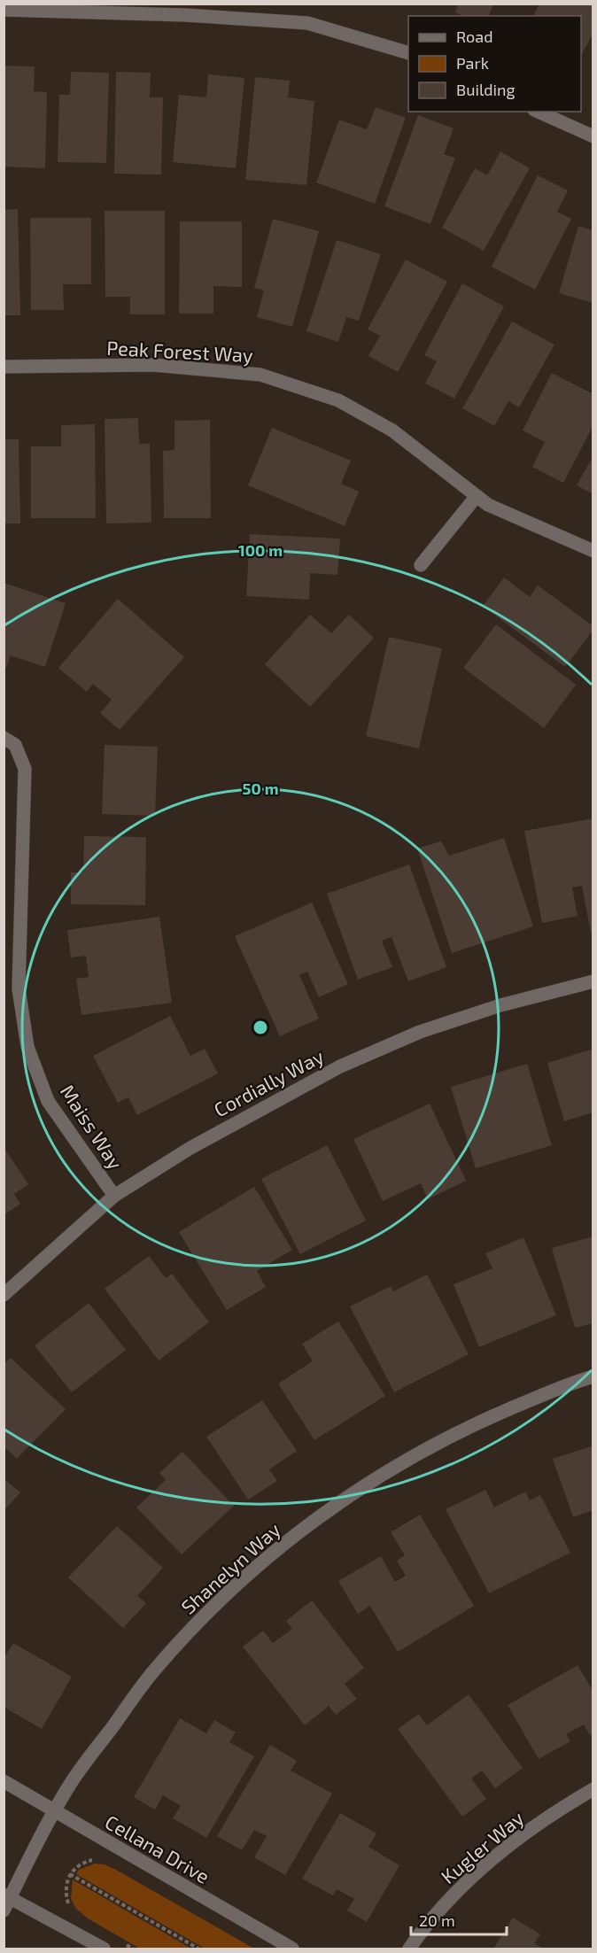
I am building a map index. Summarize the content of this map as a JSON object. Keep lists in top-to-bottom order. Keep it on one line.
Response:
{"streets":{"street":["Peak Forest Way","Cordially Way","Maiss Way","Shanelyn Way","Kugler Way","Cellana Drive"]},"crossings":[["Cordially Way","Maiss Way"],["Shanelyn Way","Cellana Drive"]],"legend":["Road","Park","Building"],"scale_bar":"20 m","rings":["100 m","50 m"]}
